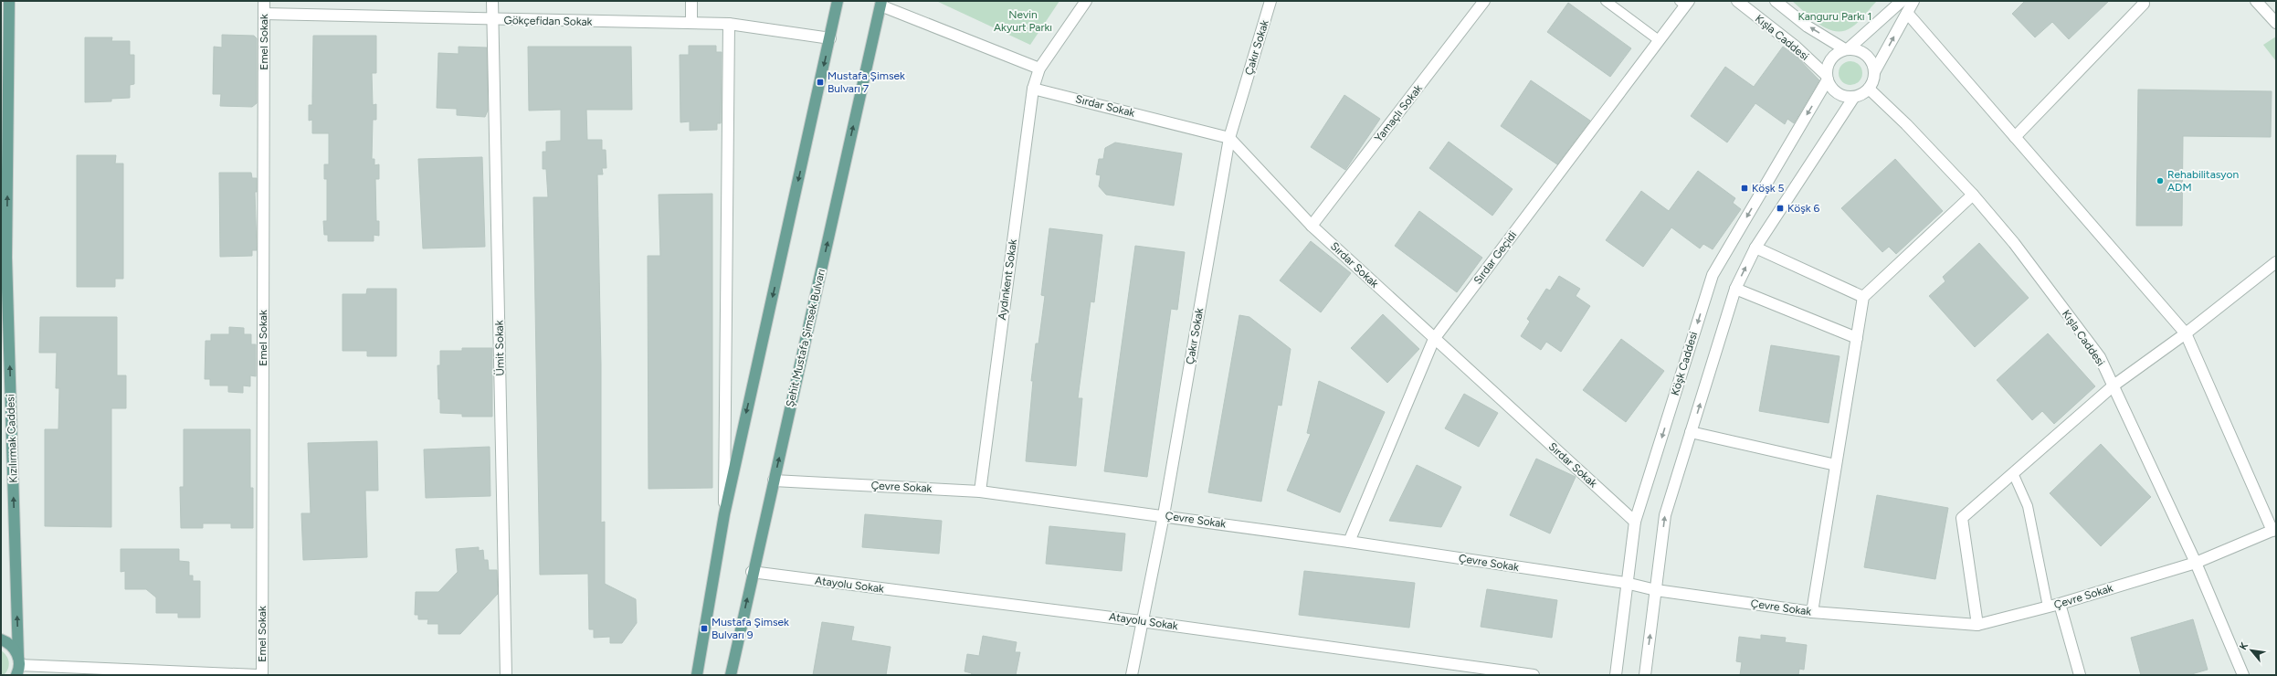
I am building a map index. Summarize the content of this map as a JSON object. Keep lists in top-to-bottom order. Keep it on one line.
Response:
{"streets":{"main road":["Şehit Mustafa Şimsek Bulvarı","Kızılırmak Caddesi"],"street":["Gökçefidan Sokak","Kışla Caddesi","Emel Sokak","Çakır Sokak","Sırdar Sokak","Yamaçlı Sokak","Sırdar Geçidi","Aydınkent Sokak","Ümit Sokak","Köşk Caddesi","Çevre Sokak","Atayolu Sokak"]},"crossings":[["Gökçefidan Sokak","Emel Sokak"],["Gökçefidan Sokak","Ümit Sokak"],["Kışla Caddesi","Köşk Caddesi"],["Kışla Caddesi","Çevre Sokak"],["Çakır Sokak","Sırdar Sokak"],["Çakır Sokak","Çevre Sokak"],["Çakır Sokak","Atayolu Sokak"],["Sırdar Sokak","Yamaçlı Sokak"],["Sırdar Sokak","Sırdar Geçidi"],["Sırdar Sokak","Aydınkent Sokak"],["Sırdar Sokak","Köşk Caddesi"],["Sırdar Geçidi","Çevre Sokak"],["Aydınkent Sokak","Çevre Sokak"],["Şehit Mustafa Şimsek Bulvarı","Çevre Sokak"],["Şehit Mustafa Şimsek Bulvarı","Atayolu Sokak"],["Köşk Caddesi","Çevre Sokak"]],"one_way":["Kızılırmak Caddesi"],"parks":["Nevin Akyurt Parkı","Kanguru Parkı 1"],"places":{"transit":["Mustafa Şimsek Bulvarı 7","Köşk 5","Köşk 6","Mustafa Şimsek Bulvarı 9"],"other":["Rehabilitasyon ADM"]},"north":"top left"}
